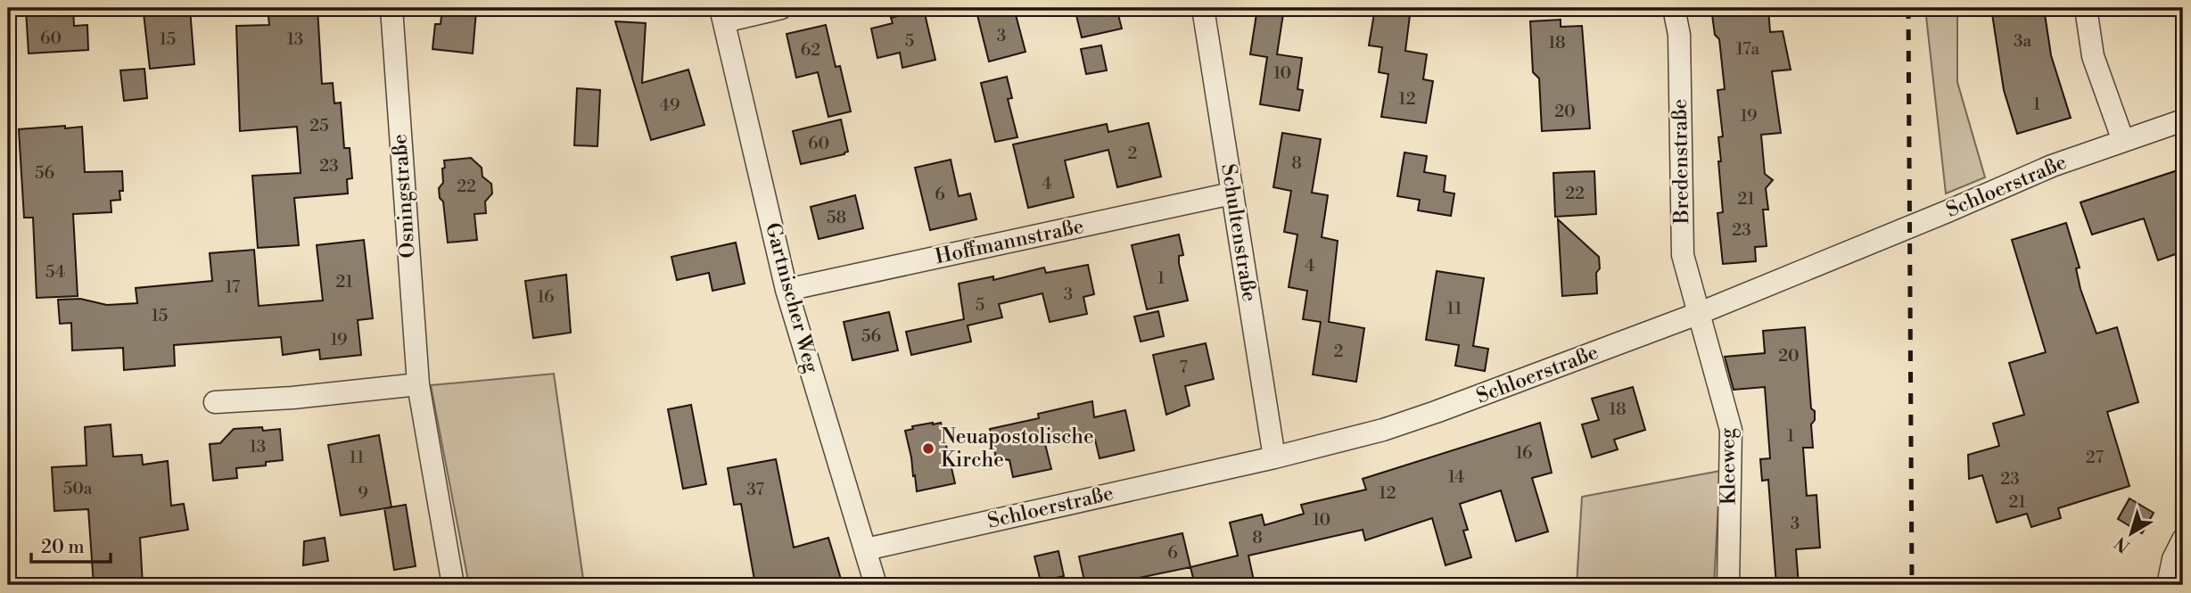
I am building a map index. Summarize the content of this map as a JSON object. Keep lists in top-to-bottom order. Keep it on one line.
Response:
{"streets":{"street":["Bredenstraße","Schloerstraße","Osningstraße","Schultenstraße","Hoffmannstraße","Gartnischer Weg","Kleeweg"]},"crossings":[["Bredenstraße","Schloerstraße"],["Bredenstraße","Kleeweg"],["Schloerstraße","Schultenstraße"],["Schloerstraße","Gartnischer Weg"],["Schloerstraße","Kleeweg"],["Schultenstraße","Hoffmannstraße"],["Hoffmannstraße","Gartnischer Weg"]],"places":["Neuapostolische Kirche"],"house_numbers":["3","60","15","13","5","3a","18","17a","62","10","12","1","49","20","19","25","60","2","8","23","56","4","22","22","6","21","58","23","4","54","1","21","17","3","16","5","11","15","56","19","2","20","7","18","1","13","16","11","27","14","23","50a","37","9","12","21","10","3","8","6"],"scale_bar":"20 m","north":"bottom left"}
